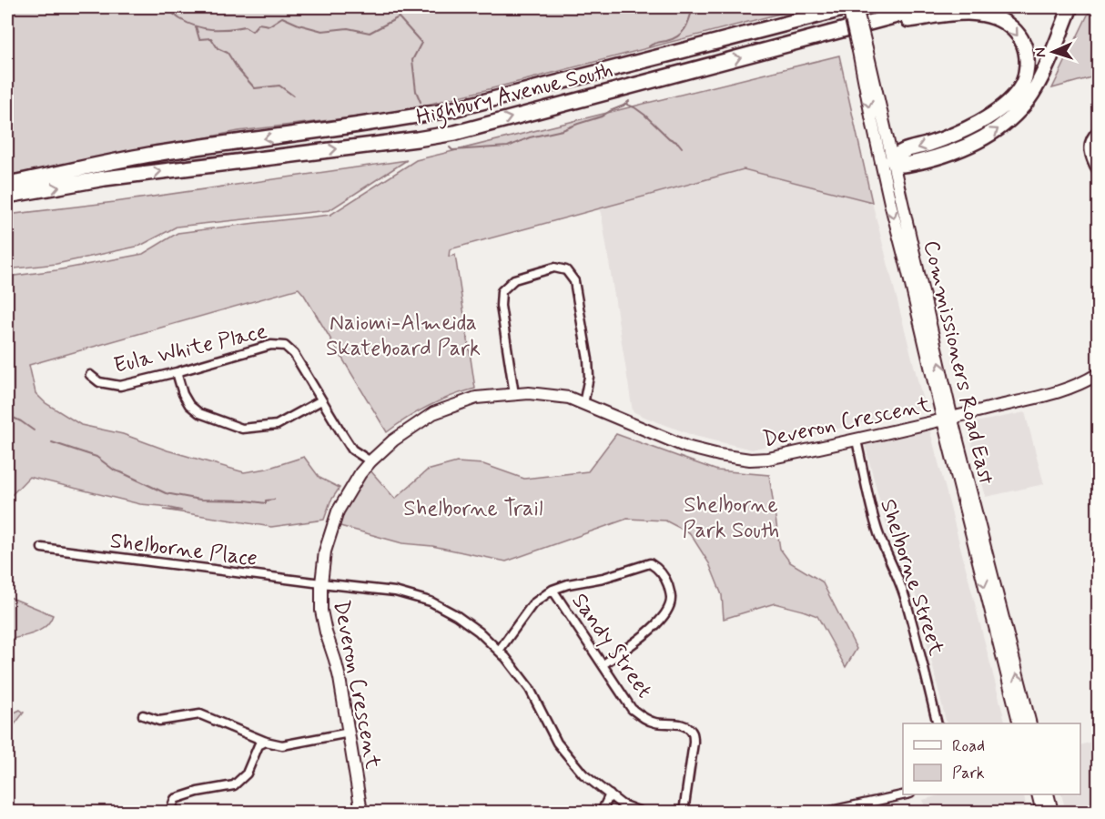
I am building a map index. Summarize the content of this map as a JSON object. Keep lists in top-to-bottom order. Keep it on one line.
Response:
{"streets":{"highway":["Highbury Avenue South"],"street":["Eula White Place","Commissioners Road East","Deveron Crescent","Shelborne Place","Shelborne Street","Sandy Street"]},"crossings":[["Highbury Avenue South","Commissioners Road East"],["Eula White Place","Deveron Crescent"],["Commissioners Road East","Deveron Crescent"],["Deveron Crescent","Shelborne Place"],["Deveron Crescent","Shelborne Street"]],"parks":["Naiomi-Almeida Skateboard Park","Shelborne Park South","Shelborne Trail"],"legend":["Road","Park"],"north":"left"}
